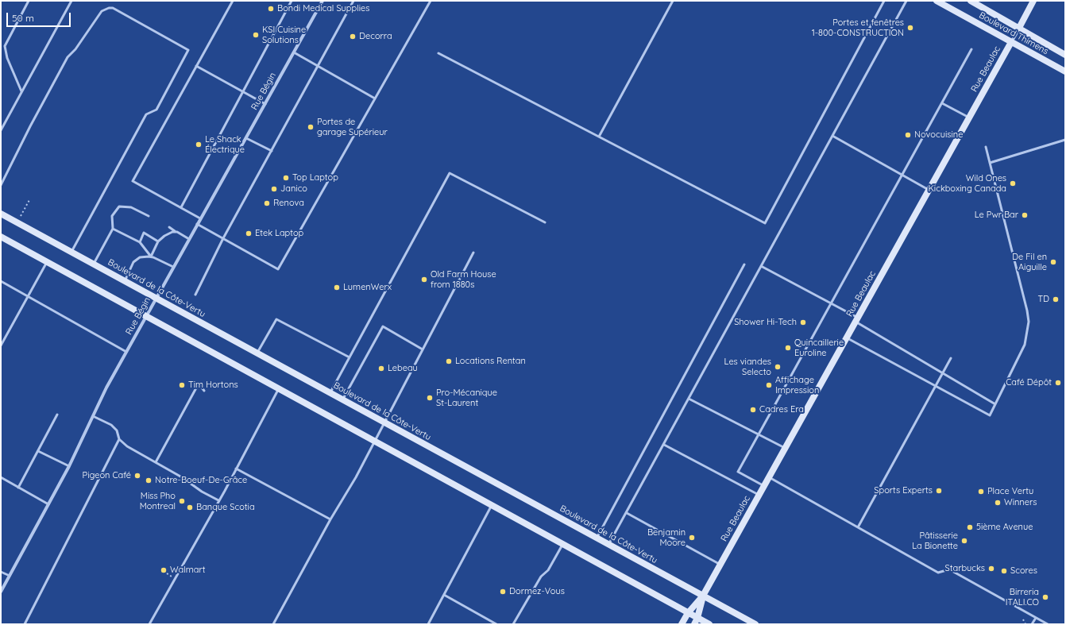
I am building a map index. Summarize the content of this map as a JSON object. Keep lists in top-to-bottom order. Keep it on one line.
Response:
{"streets":{"main road":["Boulevard Thimens","Rue Beaulac","Boulevard de la Côte-Vertu"],"street":["Rue Bégin"]},"crossings":[["Boulevard Thimens","Rue Beaulac"],["Rue Beaulac","Boulevard de la Côte-Vertu"],["Rue Bégin","Boulevard de la Côte-Vertu"]],"places":["Bondi Medical Supplies","Portes et fenêtres 1-800-CONSTRUCTION","KSI Cuisine Solutions","Decorra","Portes de garage Supérieur","Novocuisine","Le Shack Électrique","Top Laptop","Wild Ones Kickboxing Canada","Janico","Renova","Le Pwr Bar","Etek Laptop","De Fil en Aiguille","Old Farm House from 1880s","LumenWerx","TD","Shower Hi-Tech","Quincaillerie Euroline","Locations Rentan","Les viandes Selecto","Lebeau","Café Dépôt","Tim Hortons","Affichage Impression","Pro-Mécanique St-Laurent","Cadres Era","Pigeon Café","Notre-Boeuf-De-Grâce","Sports Experts","Place Vertu","Miss Pho Montreal","Winners","Banque Scotia","5ième Avenue","Benjamin Moore","Pâtisserie La Bionette","Starbucks","Walmart","Scores","Dormez-Vous","Birreria ITALI.CO"],"scale_bar":"50 m"}
